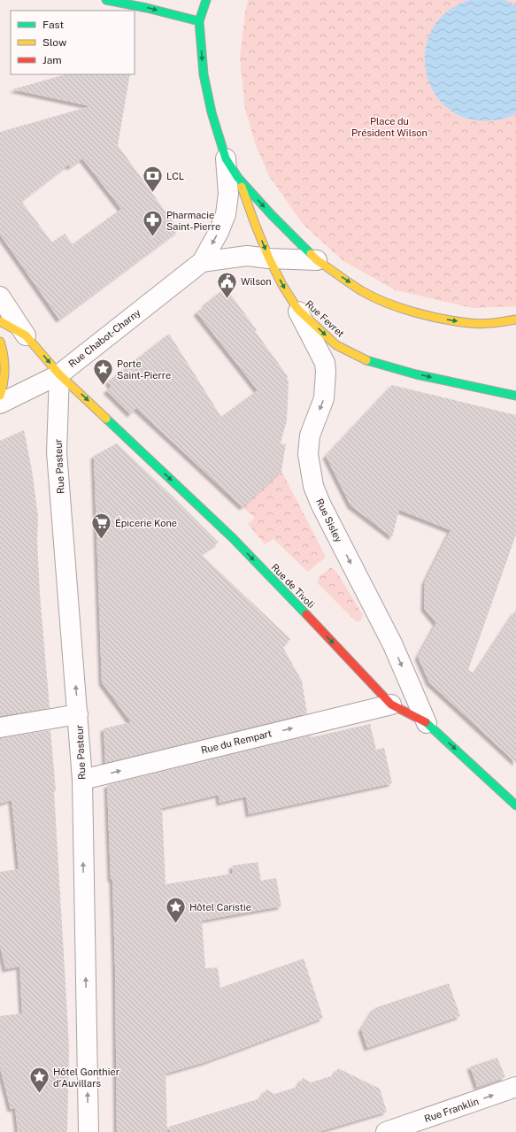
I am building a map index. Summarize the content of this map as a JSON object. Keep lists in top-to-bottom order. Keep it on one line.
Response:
{"streets":{"main road":["Rue Fevret","Rue de Tivoli"],"street":["Rue Chabot-Charny","Rue Pasteur","Rue Sisley","Rue du Rempart","Rue Franklin"]},"crossings":[["Rue Fevret","Rue Sisley"],["Rue Chabot-Charny","Rue Pasteur"],["Rue Chabot-Charny","Rue de Tivoli"],["Rue Pasteur","Rue de Tivoli"],["Rue Pasteur","Rue du Rempart"],["Rue Sisley","Rue de Tivoli"],["Rue de Tivoli","Rue du Rempart"]],"one_way":["Rue Pasteur","Rue Sisley","Rue de Tivoli","Rue du Rempart","Rue Franklin"],"parks":["Place du Président Wilson"],"places":{"bank":["LCL"],"pharmacy":["Pharmacie Saint-Pierre"],"public building":["Wilson"],"place":["Porte Saint-Pierre","Hôtel Caristie","Hôtel Gonthier d'Auvillars"],"supermarket":["Épicerie Kone"]},"legend":["Fast","Slow","Jam"]}
